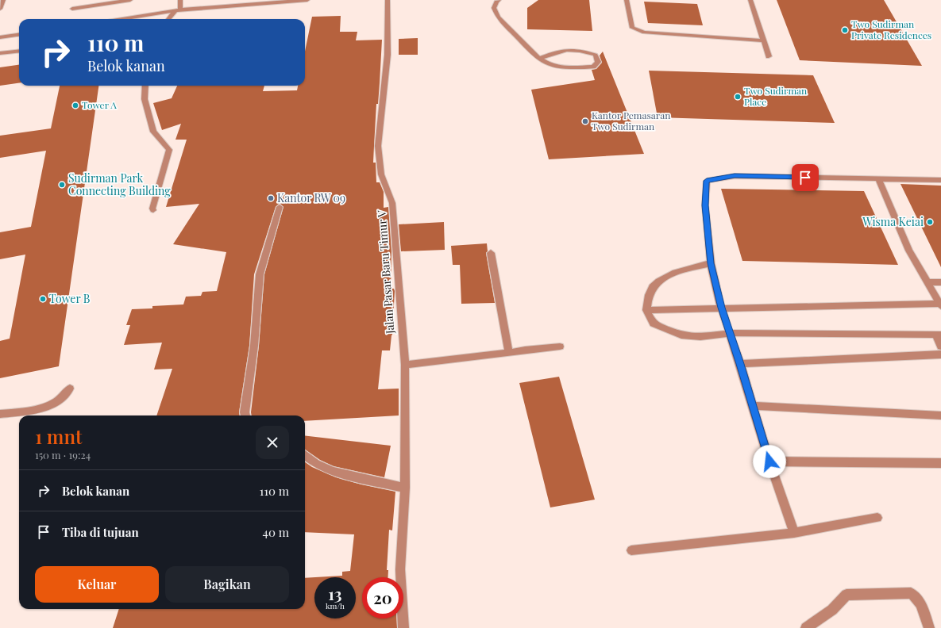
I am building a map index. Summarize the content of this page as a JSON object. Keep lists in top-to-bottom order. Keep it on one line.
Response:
{"streets":{"street":["Jalan Pasar Baru Timur V"]},"places":["Two Sudirman Private Residences","Two Sudirman Place","Tower A","Kantor Pemasaran Two Sudirman","Sudirman Park Connecting Building","Kantor RW 09","Wisma Keiai","Tower B"],"page":{"turn":["110 m","Belok kanan"],"heading":["1 mnt","150 m · 19:24"],"list":[{"name":"Belok kanan","value":"110 m"},{"name":"Tiba di tujuan","value":"40 m"}],"buttons":["Keluar","Bagikan"],"speed":"13 km/h","limit":"20"}}
